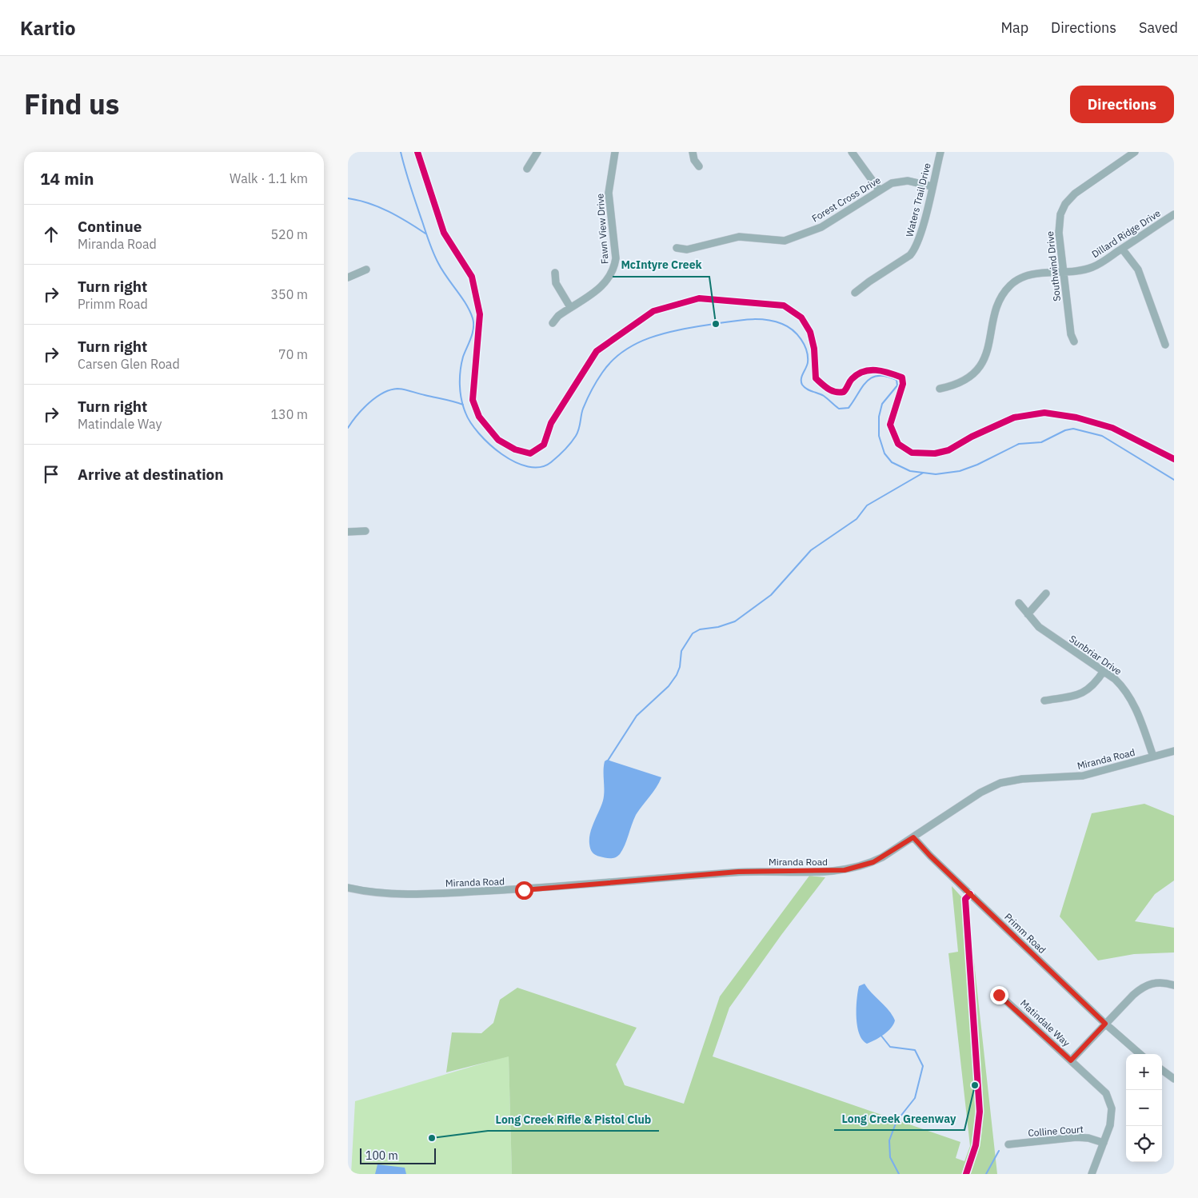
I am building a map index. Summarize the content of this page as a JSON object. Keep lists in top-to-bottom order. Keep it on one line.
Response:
{"streets":{"street":["Forest Cross Drive","Waters Trail Drive","Fawn View Drive","Dillard Ridge Drive","Southwind Drive","Sunbriar Drive","Miranda Road","Primm Road","Matindale Way","Colline Court"]},"crossings":[["Forest Cross Drive","Waters Trail Drive"],["Dillard Ridge Drive","Southwind Drive"],["Sunbriar Drive","Miranda Road"],["Miranda Road","Primm Road"],["Matindale Way","Colline Court"]],"places":["McIntyre Creek","Long Creek Greenway","Long Creek Rifle & Pistol Club"],"scale_bar":"100 m","page":{"header":"Kartio","nav":["Map","Directions","Saved"],"title":"Find us","buttons":"Directions","heading":["14 min","Walk · 1.1 km"],"list":[["Continue","Miranda Road","520 m"],["Turn right","Primm Road","350 m"],["Turn right","Carsen Glen Road","70 m"],["Turn right","Matindale Way","130 m"],"Arrive at destination"],"map_buttons":["+","−"],"scale":"100 m"}}
